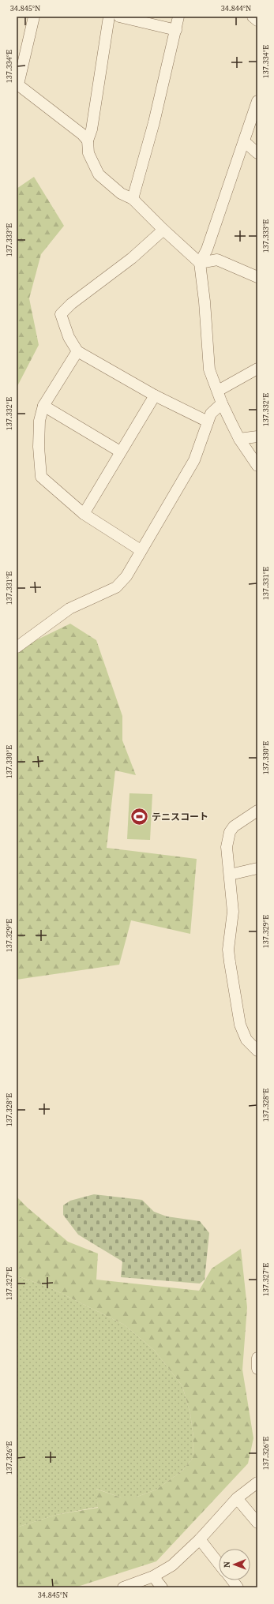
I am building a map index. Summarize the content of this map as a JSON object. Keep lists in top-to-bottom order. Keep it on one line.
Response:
{"places":{"sports":["テニスコート"]},"north":"left","coordinates":["34.845°N","34.844°N","137.334°E","137.333°E","137.332°E","137.331°E","137.330°E","137.329°E","137.328°E","137.327°E","137.326°E"]}
